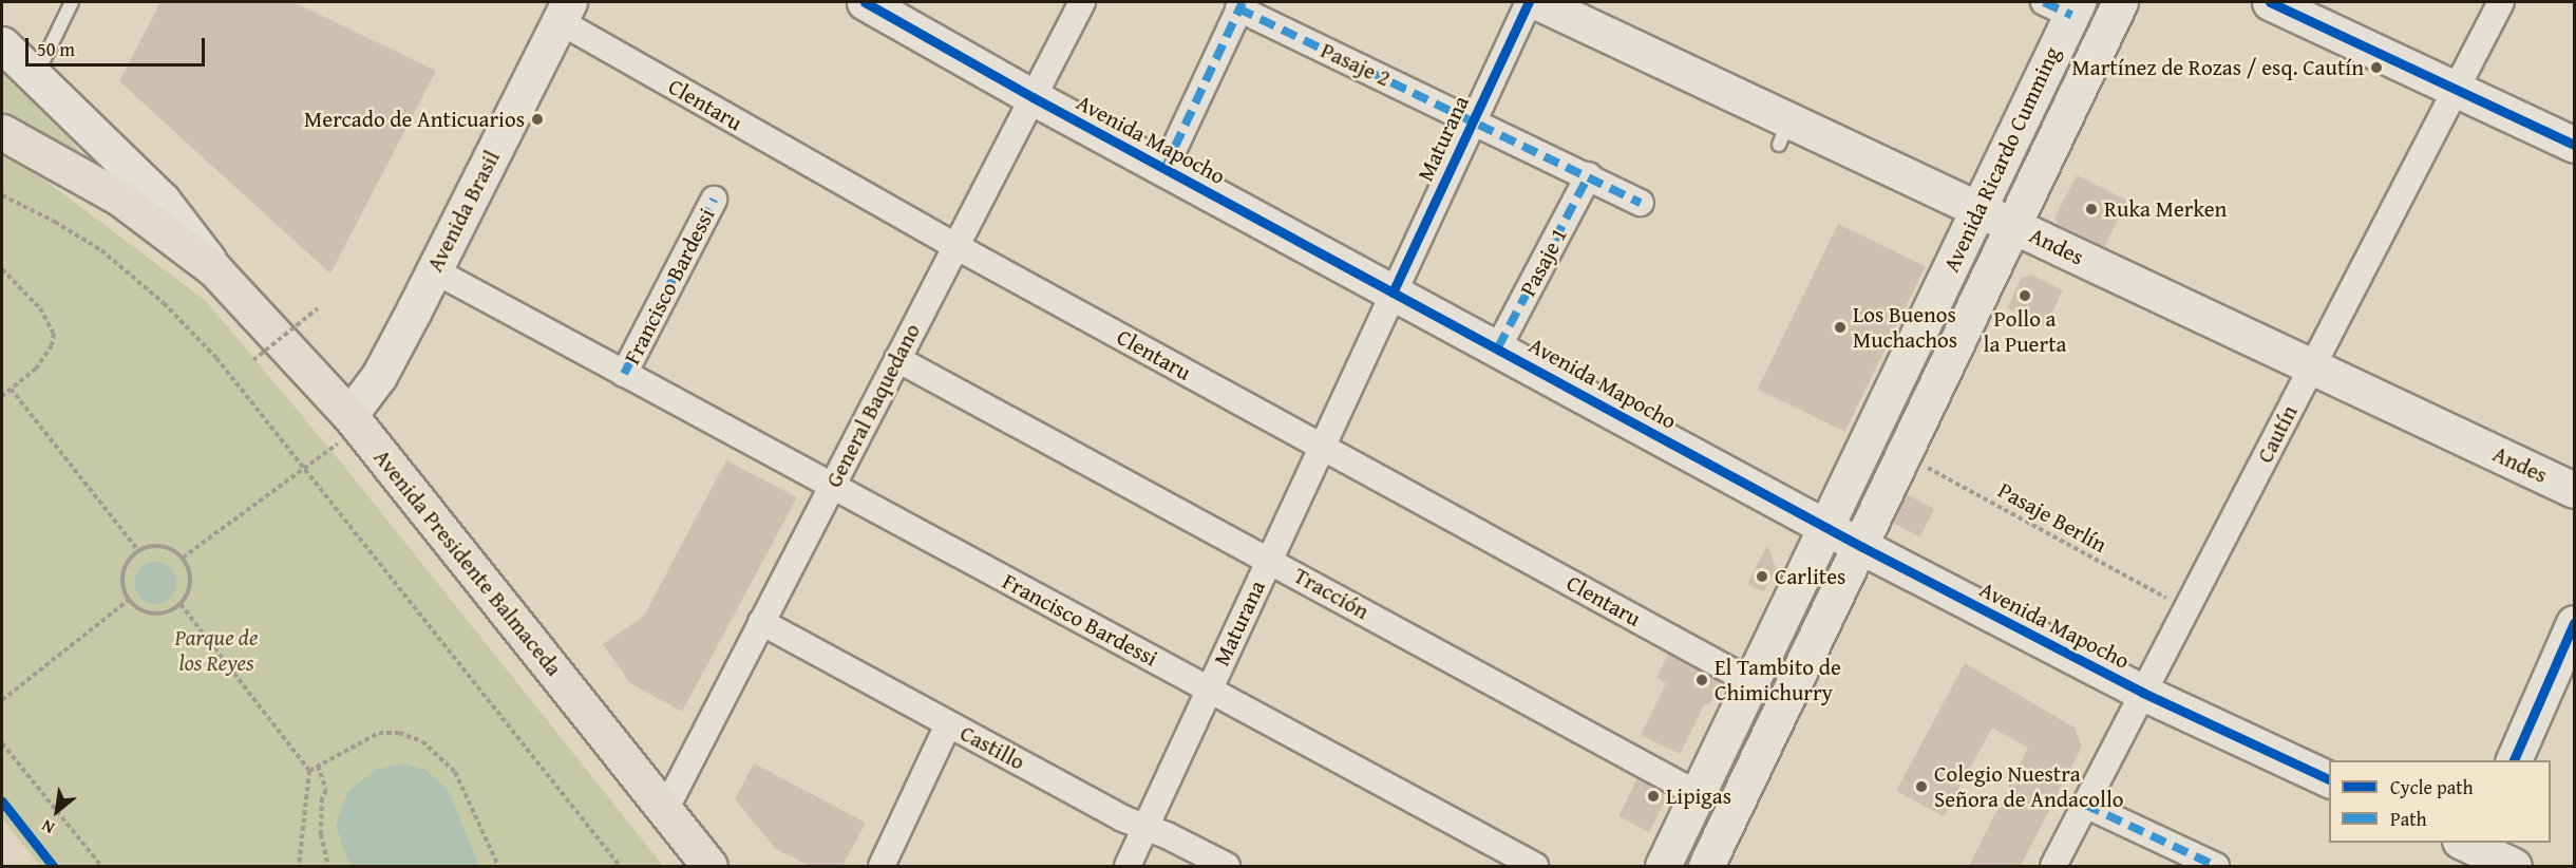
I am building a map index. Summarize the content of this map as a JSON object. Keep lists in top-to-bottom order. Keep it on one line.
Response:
{"streets":{"main road":["Avenida Mapocho","Avenida Ricardo Cumming","Avenida Brasil","Andes","Avenida Presidente Balmaceda"],"street":["Pasaje 2","Clentaru","Maturana","Pasaje 1","Francisco Bardessi","General Baquedano","Cautín","Tracción","Castillo"],"path":["Pasaje Berlín"]},"crossings":[["Pasaje 2","Maturana"],["Clentaru","Maturana"],["Clentaru","Avenida Ricardo Cumming"],["Clentaru","Avenida Brasil"],["Clentaru","General Baquedano"],["Maturana","Avenida Mapocho"],["Maturana","Francisco Bardessi"],["Maturana","Tracción"],["Maturana","Castillo"],["Avenida Mapocho","Avenida Ricardo Cumming"],["Avenida Mapocho","Pasaje 1"],["Avenida Mapocho","General Baquedano"],["Avenida Mapocho","Cautín"],["Avenida Ricardo Cumming","Andes"],["Avenida Ricardo Cumming","Tracción"],["Avenida Brasil","Francisco Bardessi"],["Avenida Brasil","Avenida Presidente Balmaceda"],["Andes","Cautín"],["Francisco Bardessi","General Baquedano"],["General Baquedano","Avenida Presidente Balmaceda"],["General Baquedano","Tracción"],["General Baquedano","Castillo"]],"parks":["Parque de los Reyes"],"places":["Martínez de Rozas / esq. Cautín","Mercado de Anticuarios","Ruka Merken","Pollo a la Puerta","Los Buenos Muchachos","Carlites","El Tambito de Chimichurry","Colegio Nuestra Señora de Andacollo","Lipigas"],"legend":["Cycle path","Path"],"scale_bar":"50 m","north":"bottom left"}
